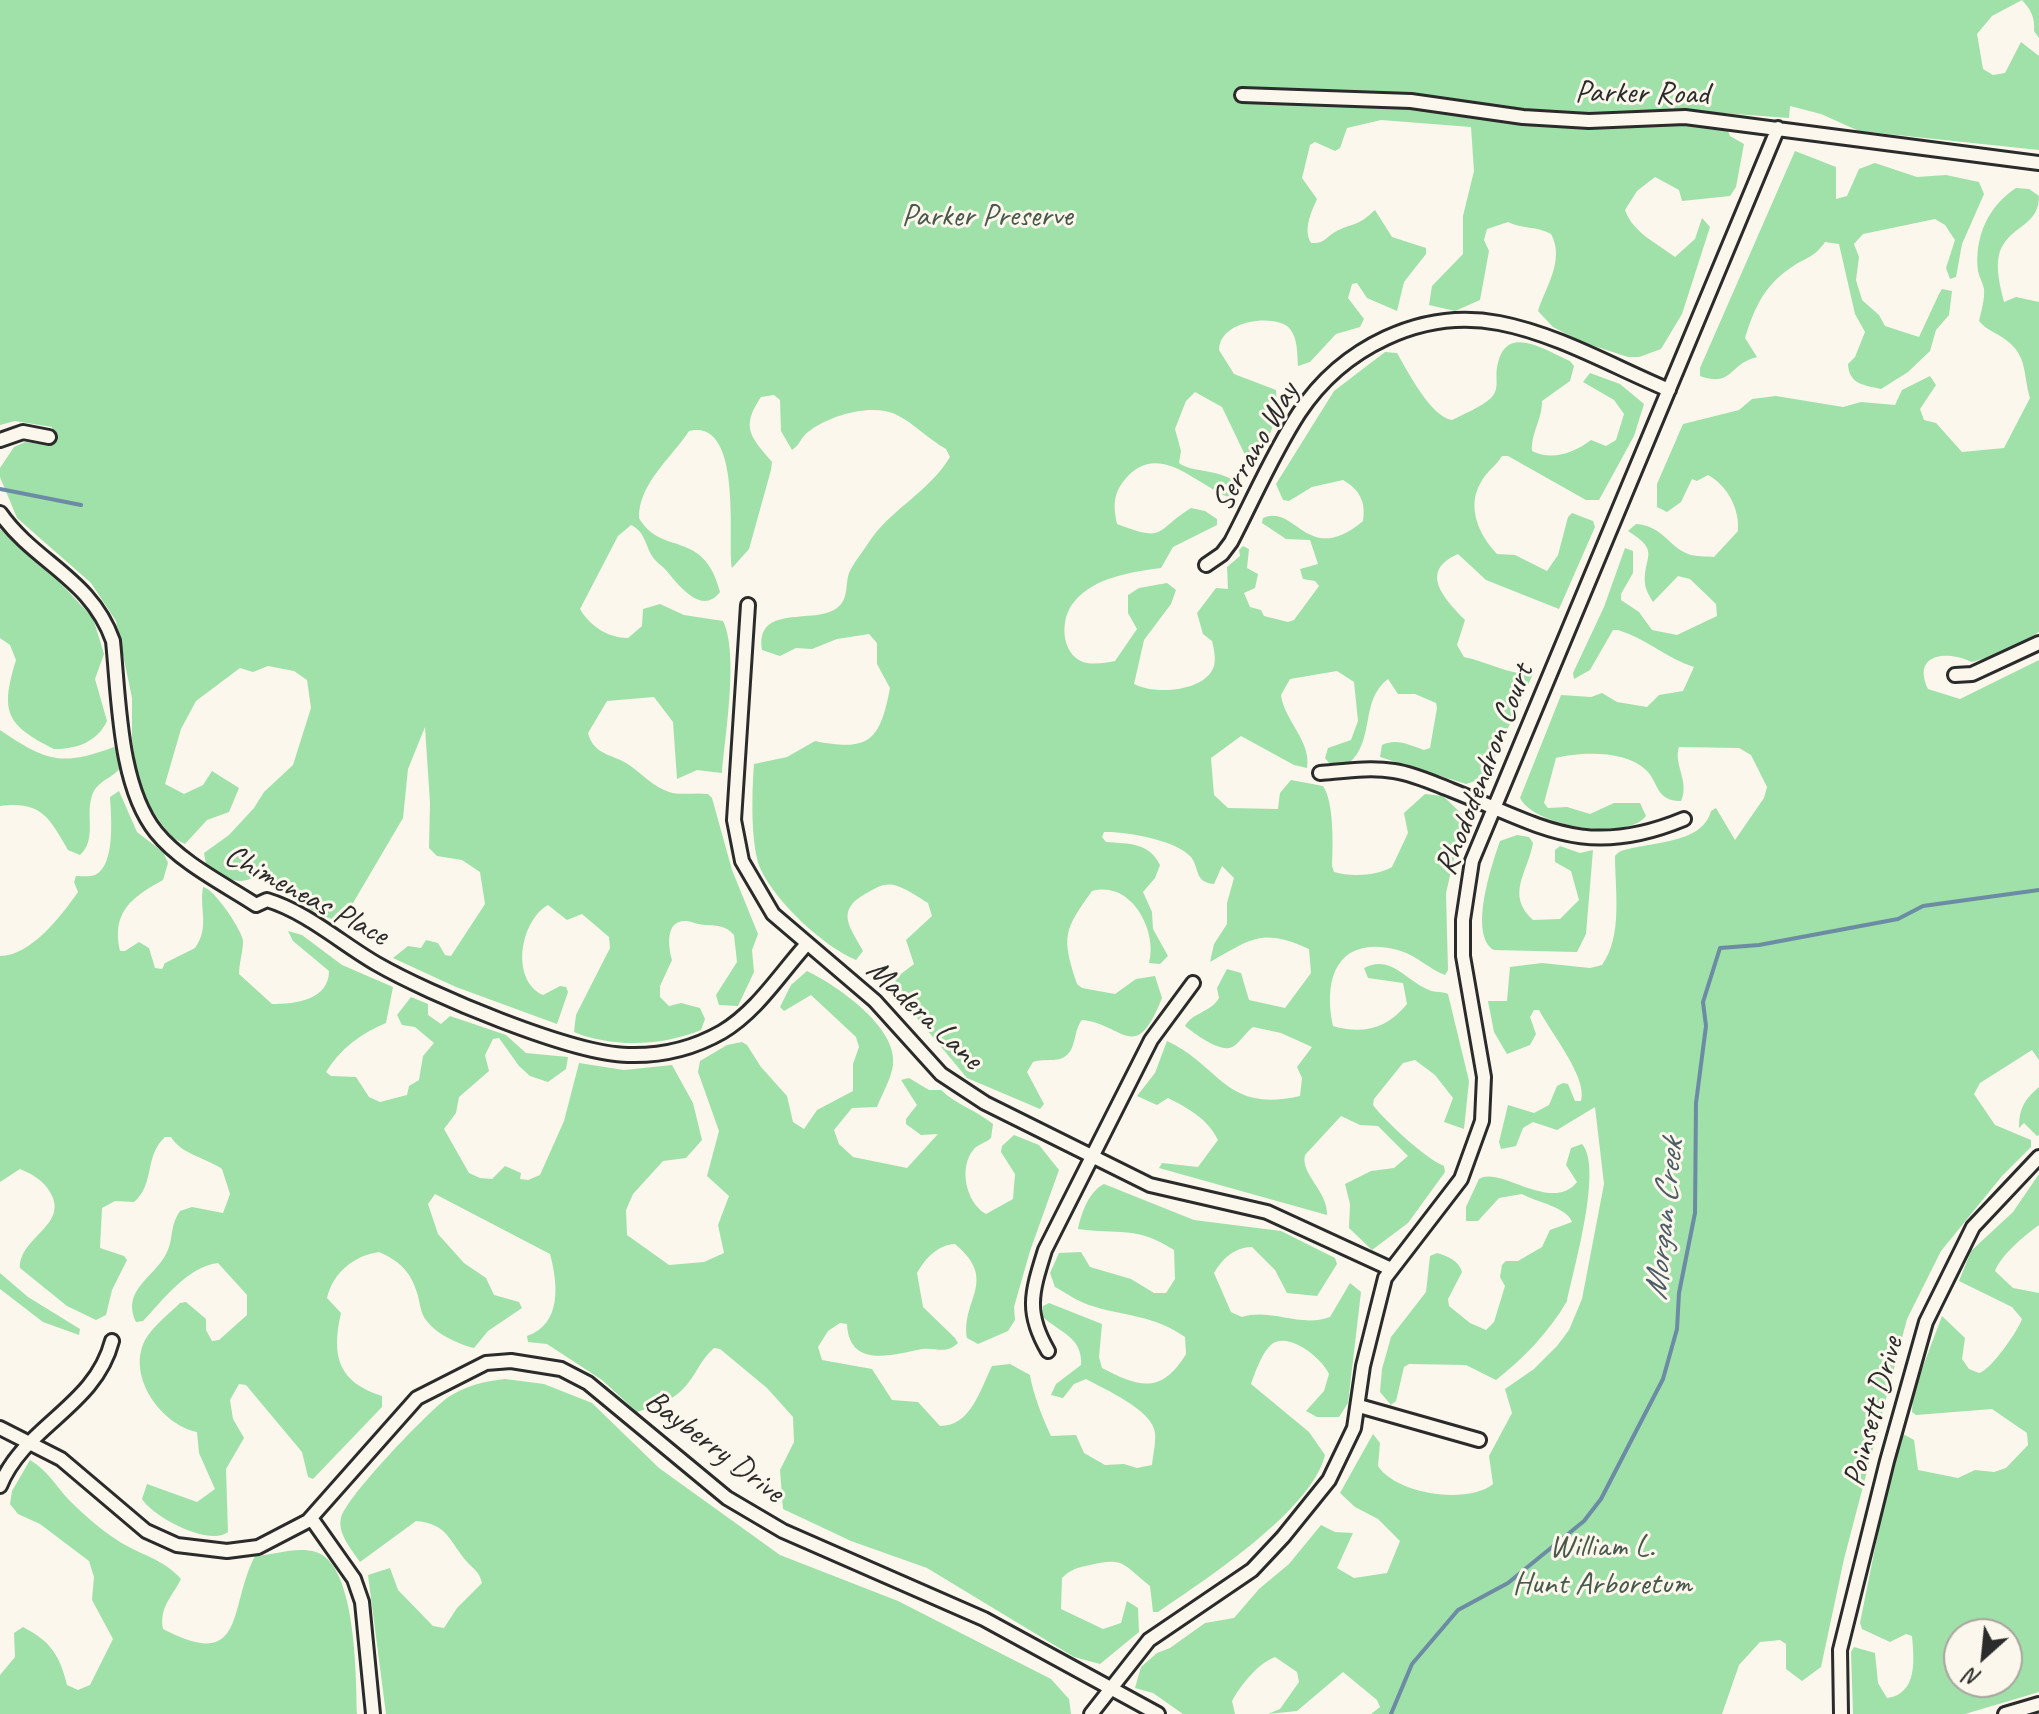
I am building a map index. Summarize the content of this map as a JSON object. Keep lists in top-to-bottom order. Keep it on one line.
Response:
{"streets":{"street":["Parker Road","Serrano Way","Rhododendron Court","Chimeneas Place","Madera Lane","Poinsett Drive","Bayberry Drive"]},"crossings":[["Parker Road","Rhododendron Court"],["Serrano Way","Rhododendron Court"],["Rhododendron Court","Madera Lane"],["Rhododendron Court","Bayberry Drive"],["Chimeneas Place","Madera Lane"]],"water":["Morgan Creek"],"parks":["Parker Preserve","William L. Hunt Arboretum"],"north":"bottom left"}
